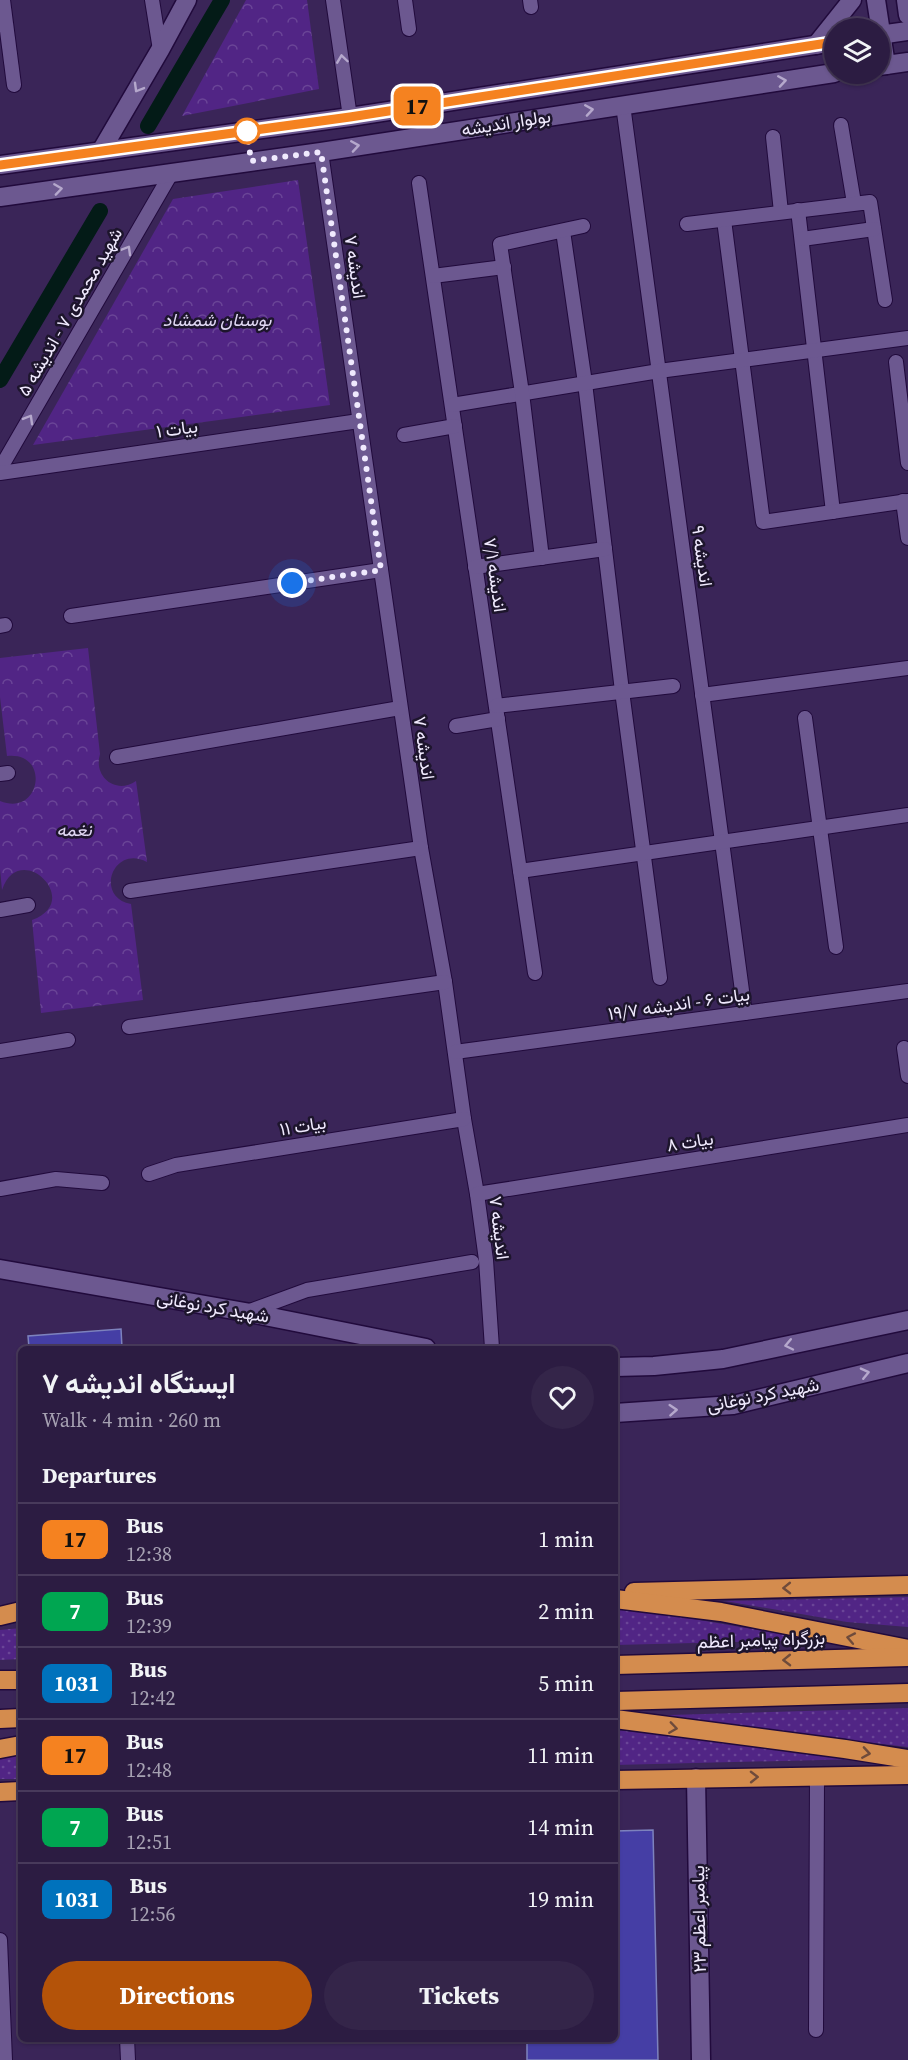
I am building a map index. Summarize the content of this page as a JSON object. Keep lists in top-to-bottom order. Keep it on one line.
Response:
{"streets":{"highway":["بزرگراه پیامبر اعظم"],"main road":["بولوار اندیشه","شهید کرد نوغانی","پیامبر اعظم ۲۳"],"street":["اندیشه ۷","شهید محمدی ۷ - اندیشه ۵","بیات ۱","اندیشه ۹","اندیشه ۷/۱","بیات ۶ - اندیشه ۱۹/۷","بیات ۱۱","بیات ۸"]},"crossings":[["بولوار اندیشه","اندیشه ۷"],["بولوار اندیشه","شهید محمدی ۷ - اندیشه ۵"],["بولوار اندیشه","اندیشه ۹"],["اندیشه ۷","بیات ۱"],["اندیشه ۷","بیات ۶ - اندیشه ۱۹/۷"],["اندیشه ۷","بیات ۱۱"],["اندیشه ۷","بیات ۸"],["شهید محمدی ۷ - اندیشه ۵","بیات ۱"],["اندیشه ۹","بیات ۶ - اندیشه ۱۹/۷"]],"one_way":["شهید محمدی ۷ - اندیشه ۵"],"parks":["بوستان شمشاد","نغمه"],"lines":["bus line 17"],"page":{"on_map":"17","heading":[["ایستگاه اندیشه ۷","Walk · 4 min · 260 m"],"Departures"],"list":[{"mark":"17","name":"Bus","note":"12:38","value":"1 min"},{"mark":"7","name":"Bus","note":"12:39","value":"2 min"},{"mark":"1031","name":"Bus","note":"12:42","value":"5 min"},{"mark":"17","name":"Bus","note":"12:48","value":"11 min"},{"mark":"7","name":"Bus","note":"12:51","value":"14 min"},{"mark":"1031","name":"Bus","note":"12:56","value":"19 min"}],"buttons":["Directions","Tickets"]}}
